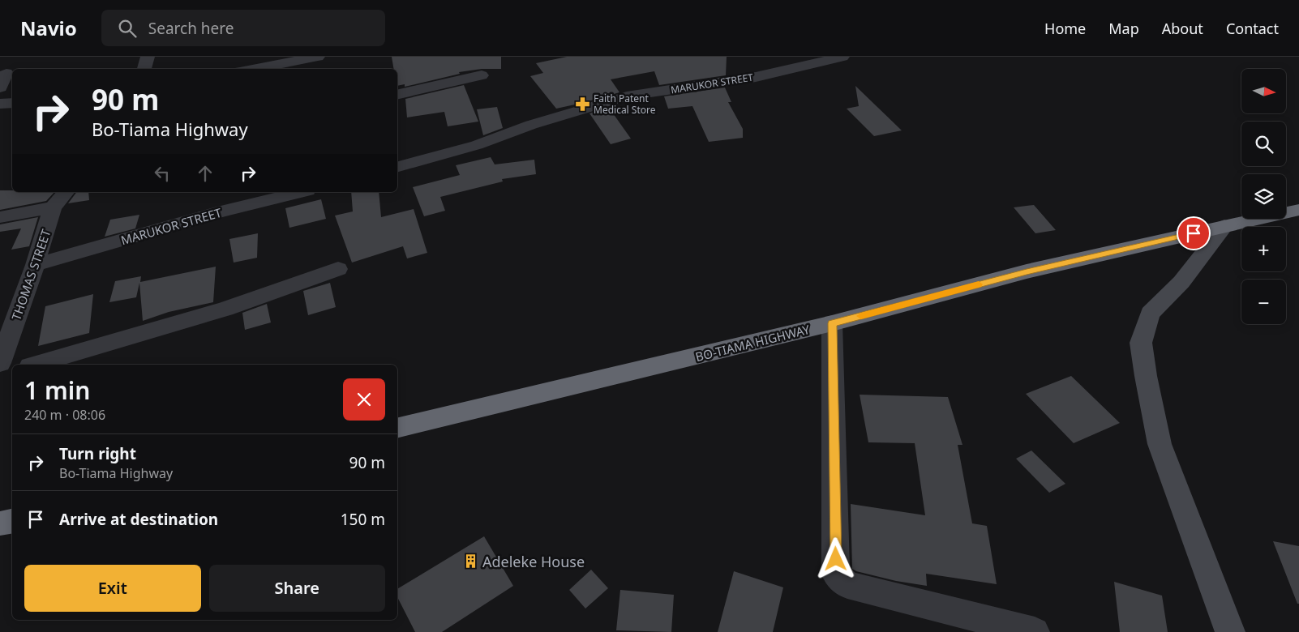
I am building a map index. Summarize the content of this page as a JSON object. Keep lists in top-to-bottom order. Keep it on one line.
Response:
{"streets":{"highway":["BO-TIAMA HIGHWAY"],"street":["MARUKOR STREET","THOMAS STREET"]},"crossings":[["MARUKOR STREET","THOMAS STREET"]],"places":{"pharmacy":["Faith Patent Medical Store"],"building":["Adeleke House"]},"north":"right","page":{"header":"Navio","search":"Search here","nav":["Home","Map","About","Contact"],"map_buttons":["+","−"],"turn":["90 m","Bo-Tiama Highway"],"heading":["1 min","240 m · 08:06"],"list":[{"name":"Turn right","note":"Bo-Tiama Highway","value":"90 m"},{"name":"Arrive at destination","value":"150 m"}],"buttons":["Exit","Share"]}}
